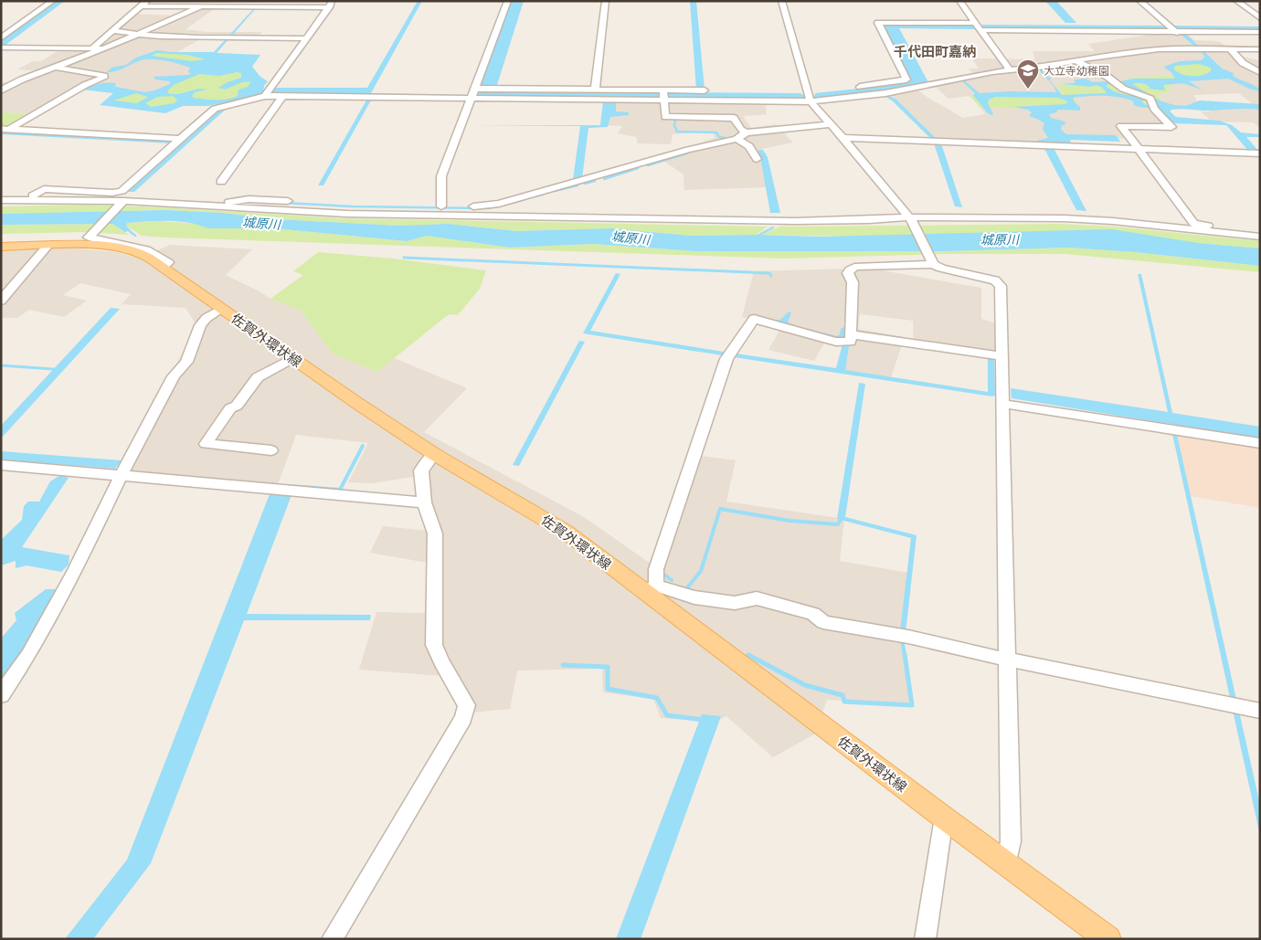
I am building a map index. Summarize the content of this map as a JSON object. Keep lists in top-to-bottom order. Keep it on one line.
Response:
{"streets":{"main road":["佐賀外環状線"]},"districts":["千代田町嘉納"],"water":["城原川"],"places":{"school or university":["大立寺幼稚園"]}}
